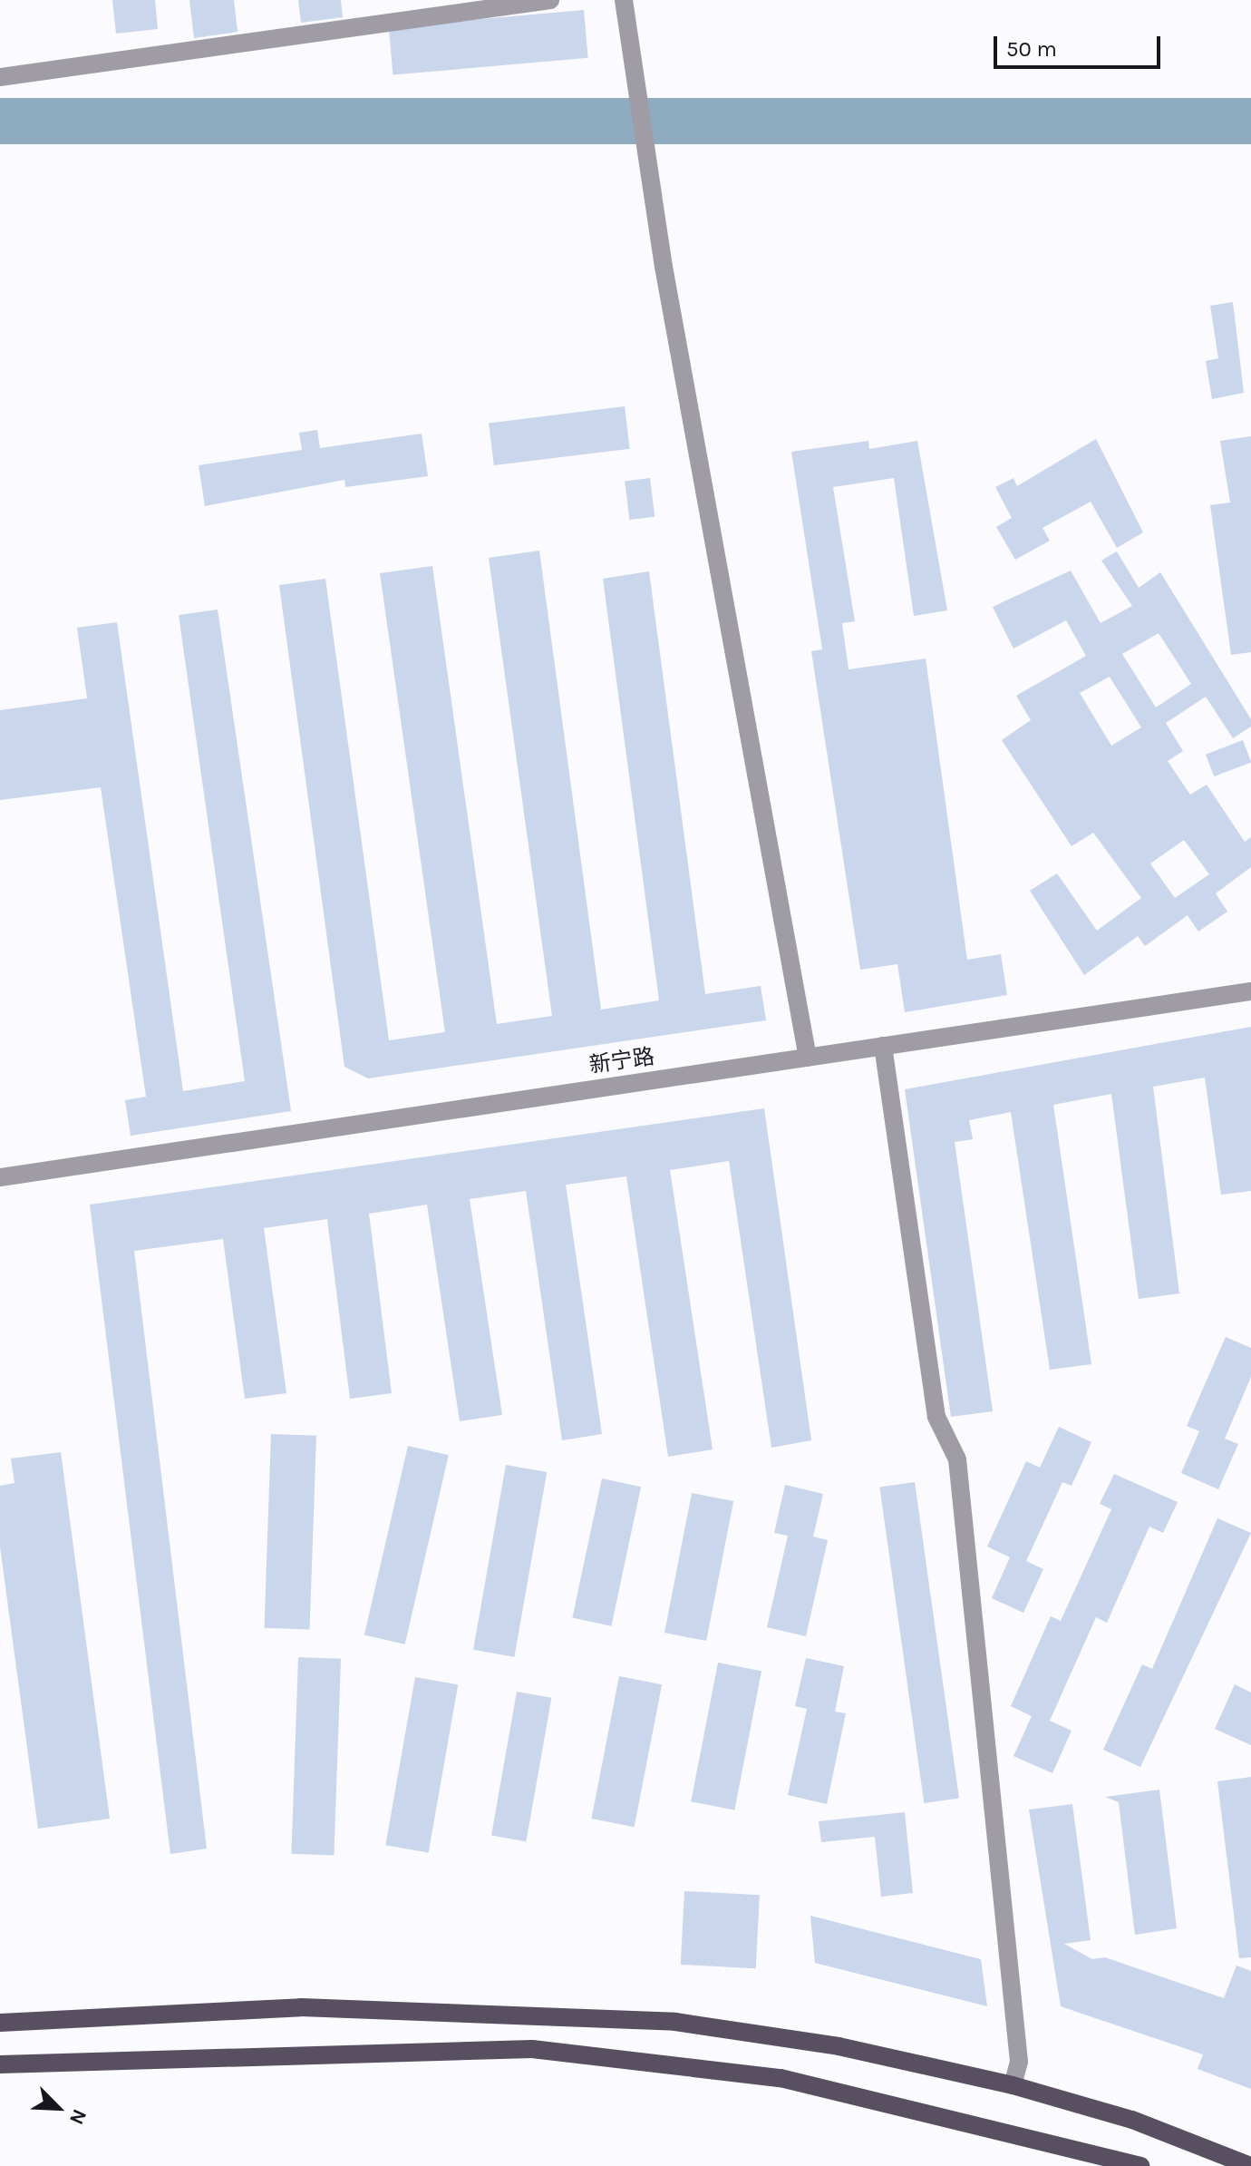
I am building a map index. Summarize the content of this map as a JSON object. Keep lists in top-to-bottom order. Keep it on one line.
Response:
{"streets":{"street":["新宁路"]},"scale_bar":"50 m","north":"bottom right"}
